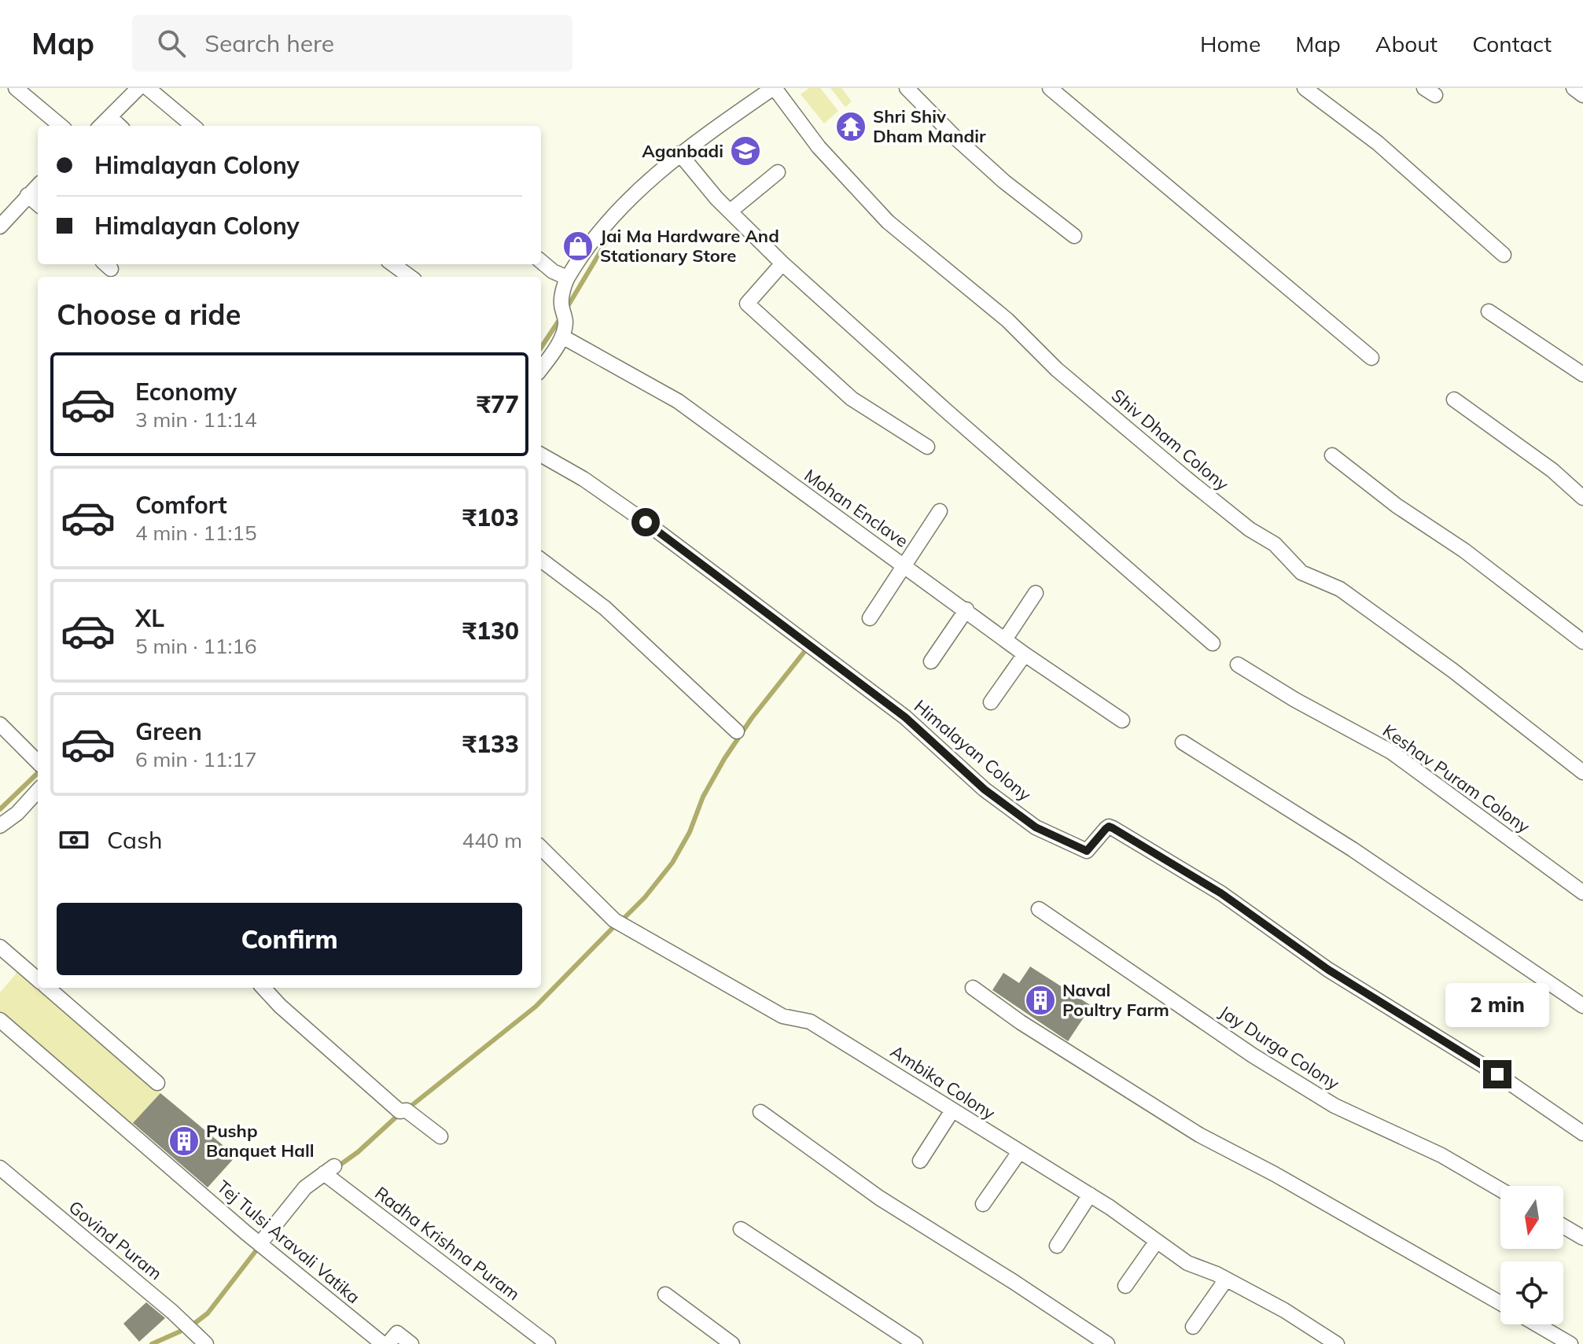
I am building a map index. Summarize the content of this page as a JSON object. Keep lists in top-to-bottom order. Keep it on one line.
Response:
{"streets":{"street":["Shiv Dham Colony","Mohan Enclave","Himalayan Colony","Keshav Puram Colony","Jay Durga Colony","Ambika Colony","Govind Puram","Tej Tulsi Aravali Vatika","Radha Krishna Puram"]},"crossings":[["Tej Tulsi Aravali Vatika","Radha Krishna Puram"]],"places":{"temple":["Shri Shiv Dham Mandir"],"school or university":["Aganbadi"],"shop":["Jai Ma Hardware And Stationary Store"],"building":["Naval Poultry Farm","Pushp Banquet Hall"]},"north":"bottom","page":{"header":"Map","search":"Search here","nav":["Home","Map","About","Contact"],"banner":["Himalayan Colony","Himalayan Colony"],"heading":"Choose a ride","list":[{"name":"Economy","note":"3 min · 11:14","value":"₹77"},{"name":"Comfort","note":"4 min · 11:15","value":"₹103"},{"name":"XL","note":"5 min · 11:16","value":"₹130"},{"name":"Green","note":"6 min · 11:17","value":"₹133"}],"pay":["Cash","440 m"],"buttons":"Confirm","bubble":"2 min"}}
